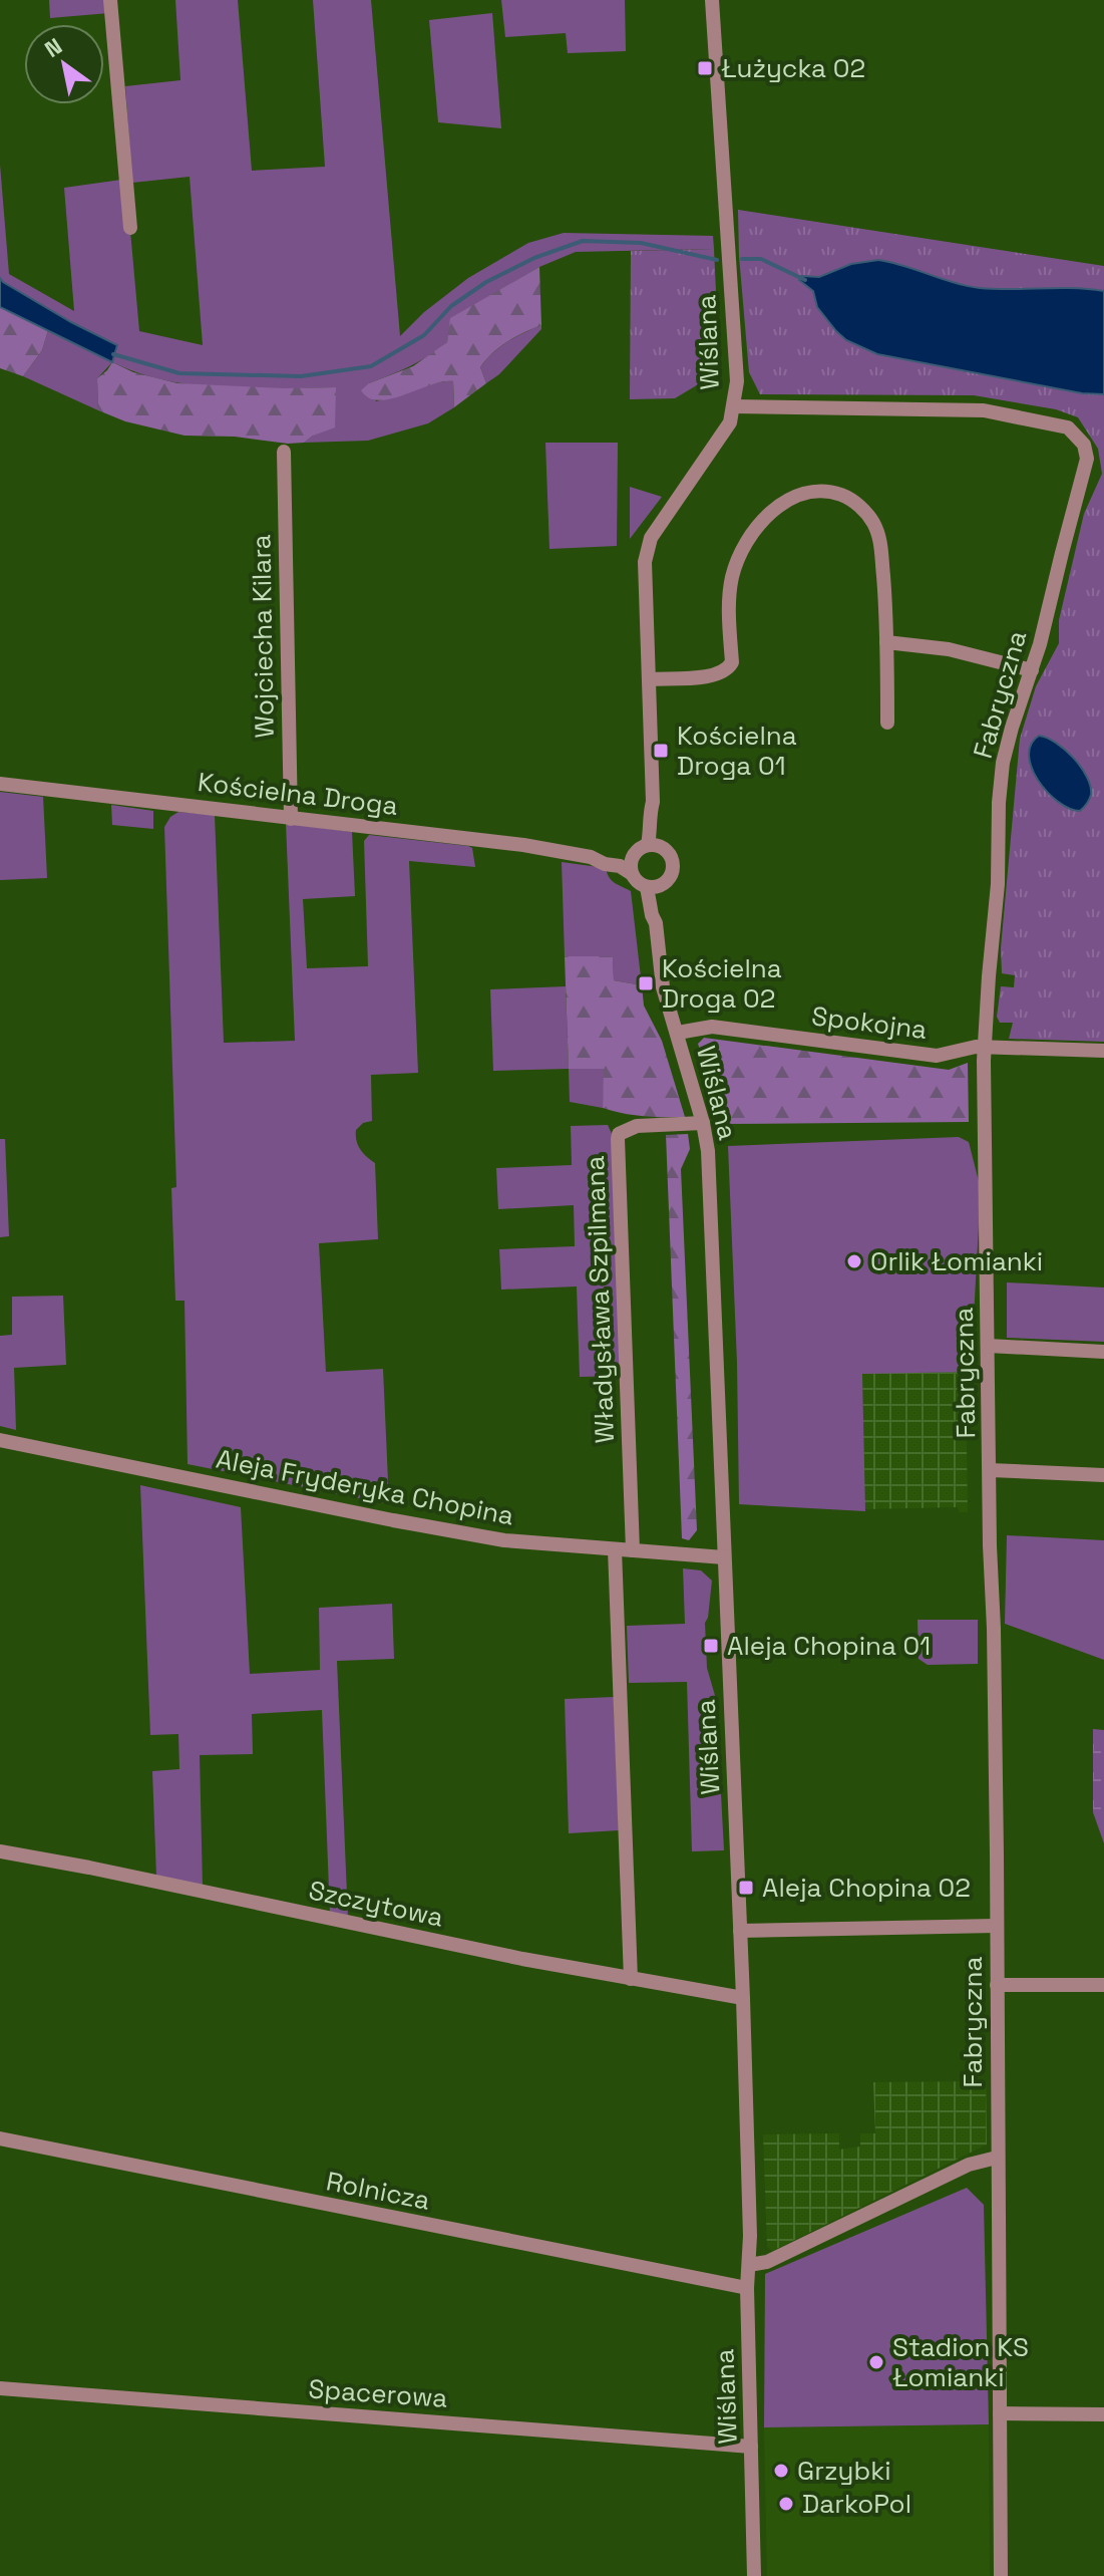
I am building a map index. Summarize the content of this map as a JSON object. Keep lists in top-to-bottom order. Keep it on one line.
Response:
{"streets":{"street":["Wiślana","Wojciecha Kilara","Fabryczna","Kościelna Droga","Spokojna","Władysława Szpilmana","Aleja Fryderyka Chopina","Szczytowa","Rolnicza","Spacerowa"]},"crossings":[["Wiślana","Fabryczna"],["Wiślana","Kościelna Droga"],["Wiślana","Spokojna"],["Wiślana","Władysława Szpilmana"],["Wiślana","Aleja Fryderyka Chopina"],["Wiślana","Szczytowa"],["Wiślana","Rolnicza"],["Wiślana","Spacerowa"],["Wojciecha Kilara","Kościelna Droga"],["Fabryczna","Spokojna"],["Władysława Szpilmana","Aleja Fryderyka Chopina"]],"places":{"transit":["Łużycka 02","Kościelna Droga 01","Kościelna Droga 02","Aleja Chopina 01","Aleja Chopina 02"],"other":["Orlik Łomianki","Stadion KS Łomianki","Grzybki","DarkoPol"]},"north":"top left"}
